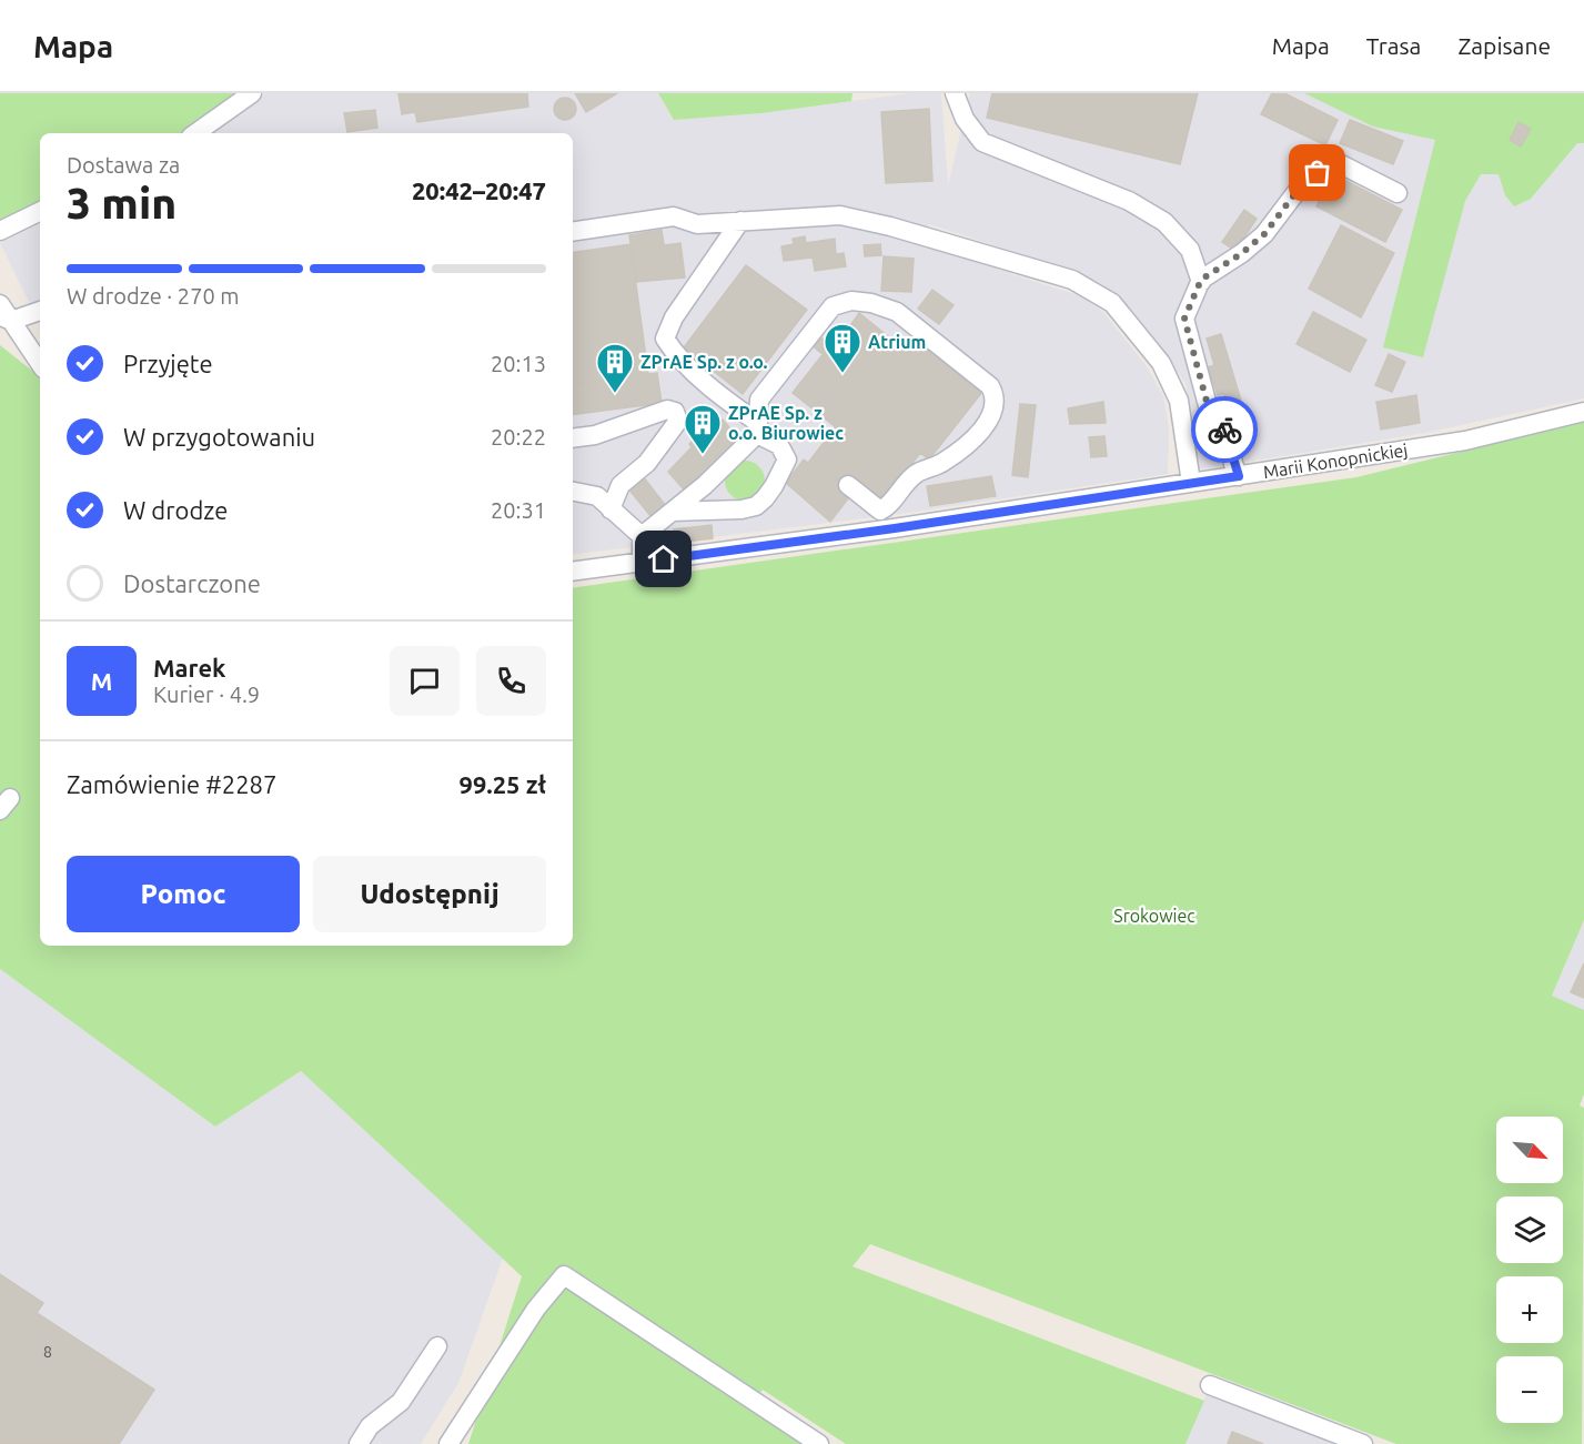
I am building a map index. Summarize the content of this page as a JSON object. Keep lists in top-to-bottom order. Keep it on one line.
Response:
{"streets":{"street":["Marii Konopnickiej"]},"parks":["Srokowiec"],"places":{"building":["Atrium","ZPrAE Sp. z o.o.","ZPrAE Sp. z o.o. Biurowiec"]},"house_numbers":["8"],"north":"bottom right","page":{"header":"Mapa","nav":["Mapa","Trasa","Zapisane"],"heading":["3 min","Dostawa za","20:42–20:47"],"panel":["Marek","Kurier · 4.9","Zamówienie #2287","99.25 zł"],"bar":"W drodze · 270 m","list":[["Przyjęte","20:13"],["W przygotowaniu","20:22"],["W drodze","20:31"],"Dostarczone"],"round":"M","buttons":["Pomoc","Udostępnij"],"map_buttons":["+","−"]}}
